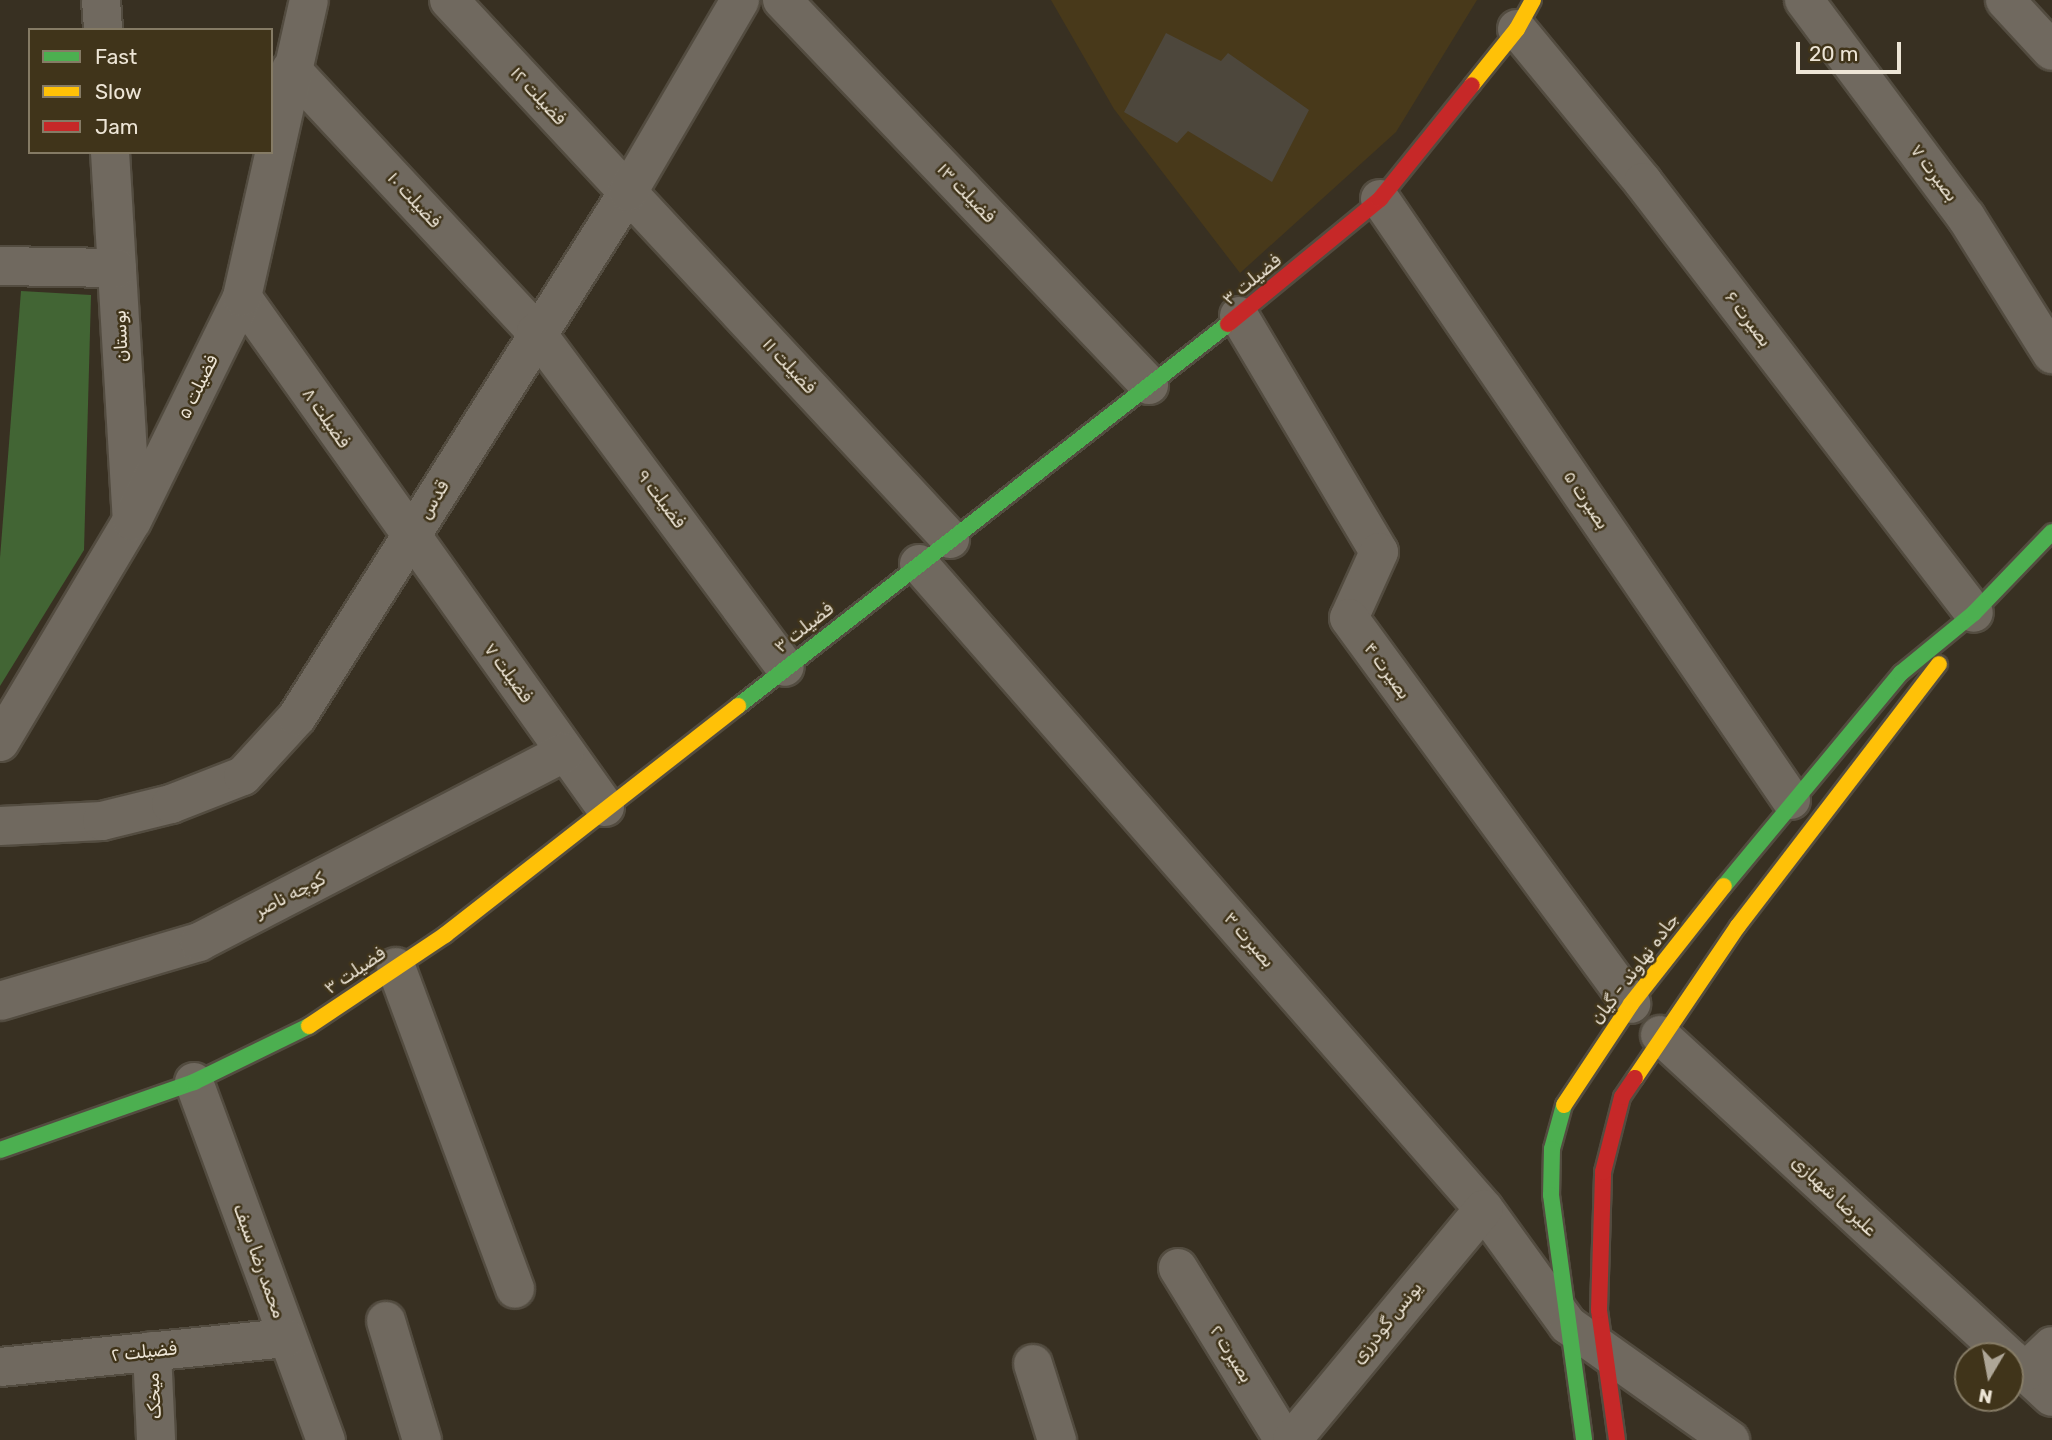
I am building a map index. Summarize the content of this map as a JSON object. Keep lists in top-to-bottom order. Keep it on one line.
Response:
{"streets":{"main road":["فضیلت ۳","جاده نهاوند - گیان"],"street":["فضیلت ۱۲","بصیرت ۷","فضیلت ۱۳","فضیلت ۱۰","بصیرت ۶","بوستان","فضیلت ۱۱","فضیلت ۵","فضیلت ۸","فضیلت ۹","قدس","بصیرت ۵","بصیرت ۴","فضیلت ۷","کوچه ناصر","بصیرت ۳","علیرضا شهبازی","محمد رضا سیف","یونس گودرزی","فضیلت ۲","بصیرت ۲","میخک"]},"crossings":[["فضیلت ۱۲","فضیلت ۱۱"],["فضیلت ۱۲","قدس"],["فضیلت ۱۳","فضیلت ۳"],["فضیلت ۱۰","فضیلت ۵"],["فضیلت ۱۰","فضیلت ۹"],["فضیلت ۱۰","قدس"],["فضیلت ۳","بصیرت ۶"],["فضیلت ۳","فضیلت ۱۱"],["فضیلت ۳","فضیلت ۹"],["فضیلت ۳","بصیرت ۵"],["فضیلت ۳","بصیرت ۴"],["فضیلت ۳","فضیلت ۷"],["فضیلت ۳","بصیرت ۳"],["فضیلت ۳","محمد رضا سیف"],["بصیرت ۶","جاده نهاوند - گیان"],["بوستان","فضیلت ۵"],["فضیلت ۱۱","قدس"],["فضیلت ۵","فضیلت ۸"],["فضیلت ۸","قدس"],["فضیلت ۸","فضیلت ۷"],["فضیلت ۹","قدس"],["قدس","فضیلت ۷"],["بصیرت ۵","جاده نهاوند - گیان"],["بصیرت ۴","جاده نهاوند - گیان"],["فضیلت ۷","کوچه ناصر"],["بصیرت ۳","جاده نهاوند - گیان"],["بصیرت ۳","یونس گودرزی"],["جاده نهاوند - گیان","علیرضا شهبازی"],["محمد رضا سیف","فضیلت ۲"],["فضیلت ۲","میخک"]],"legend":["Fast","Slow","Jam"],"scale_bar":"20 m","north":"bottom"}
